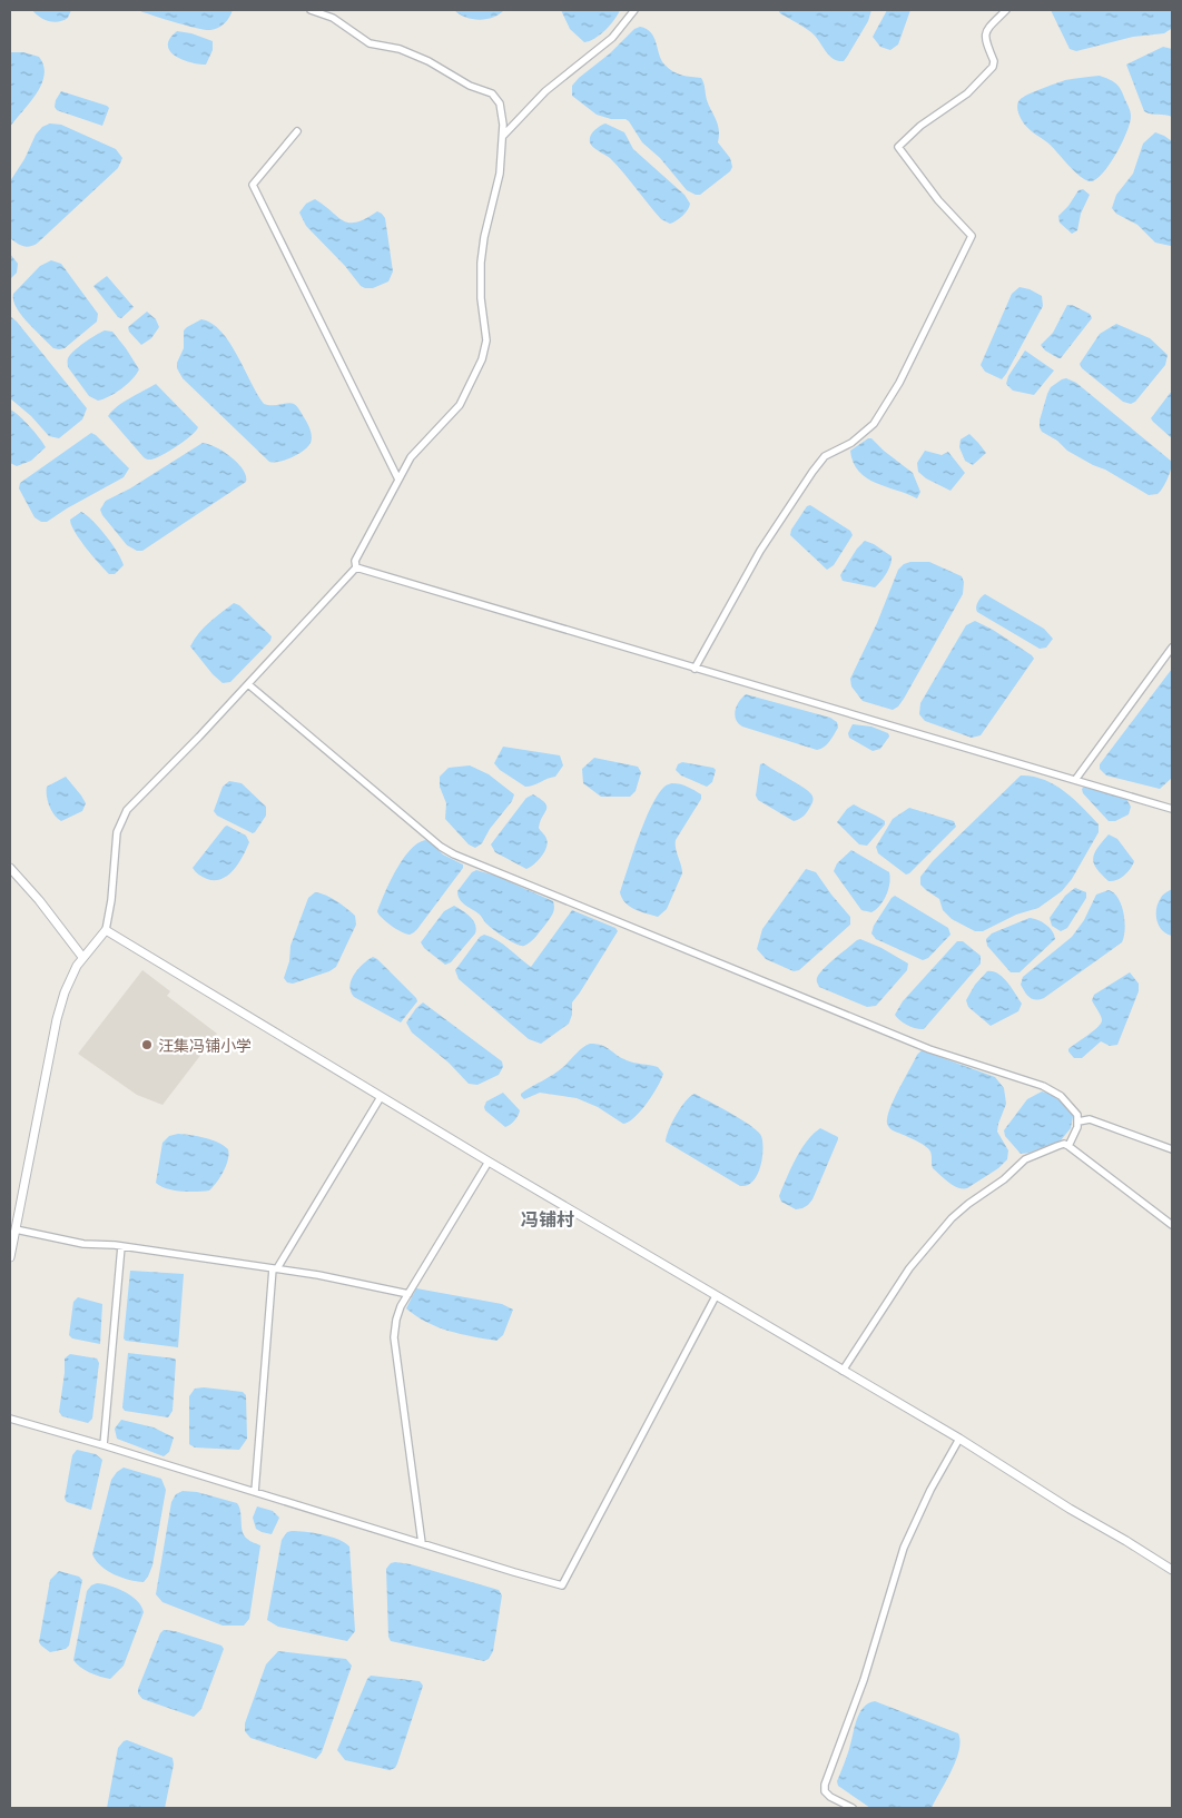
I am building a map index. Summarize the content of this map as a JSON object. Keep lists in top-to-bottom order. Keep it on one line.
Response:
{"districts":["冯铺村"],"places":["汪集冯铺小学"]}
